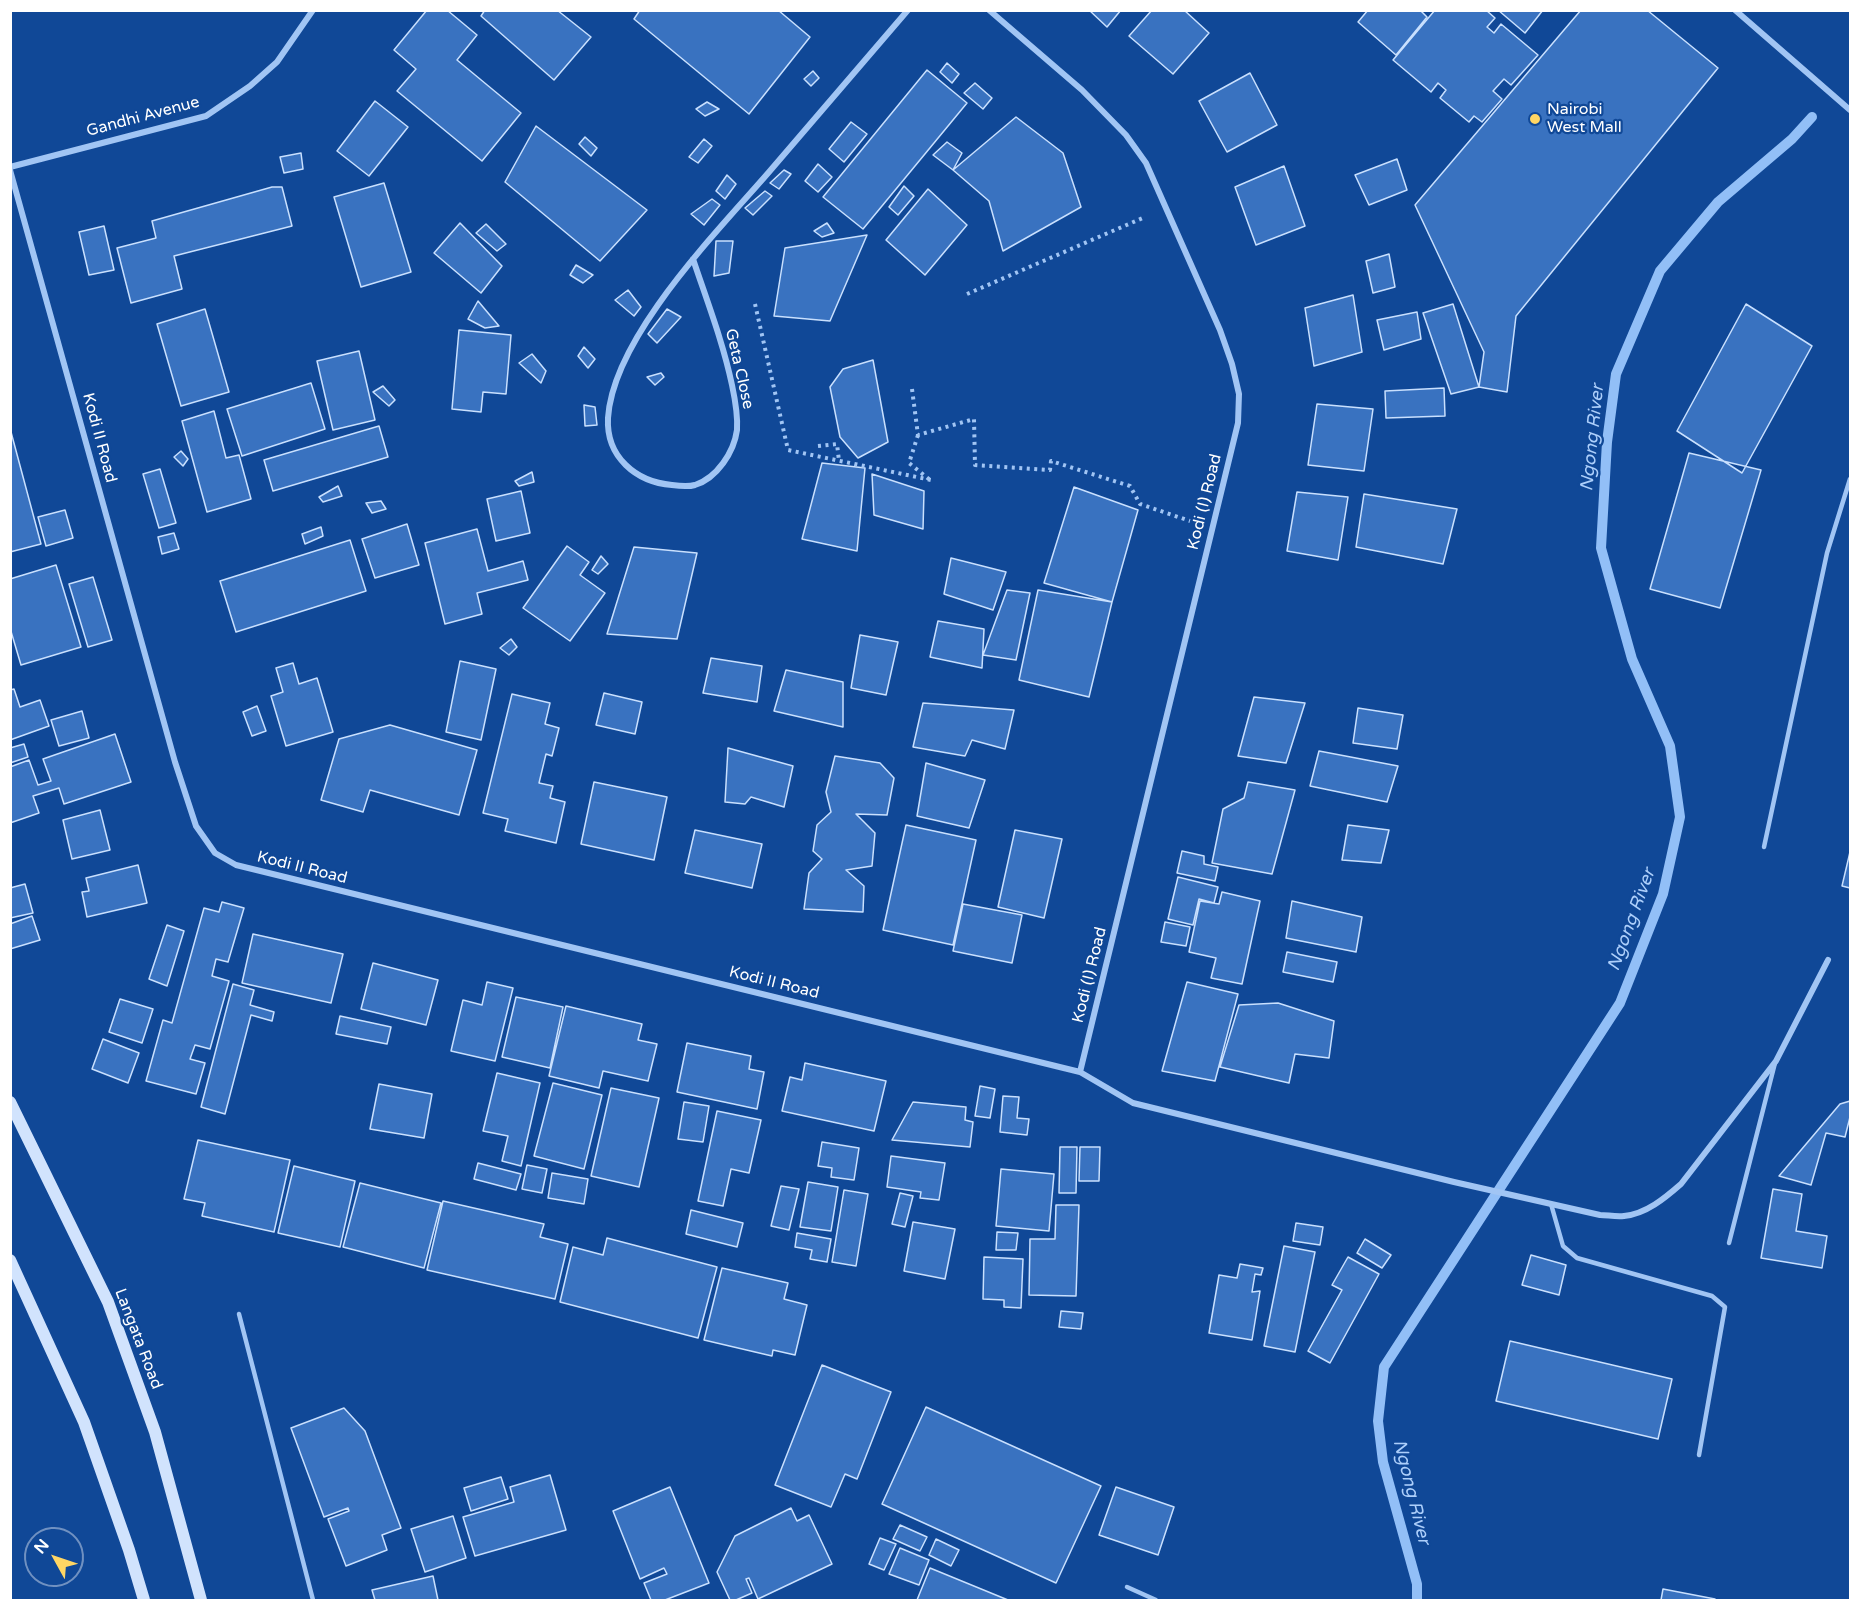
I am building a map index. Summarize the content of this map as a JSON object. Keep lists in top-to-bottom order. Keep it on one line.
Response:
{"streets":{"main road":["Langata Road"],"street":["Gandhi Avenue","Geta Close","Kodi II Road","Kodi (I) Road"]},"crossings":[["Gandhi Avenue","Kodi II Road"],["Kodi II Road","Kodi (I) Road"]],"water":["Ngong River"],"places":["Nairobi West Mall"],"north":"top left"}
